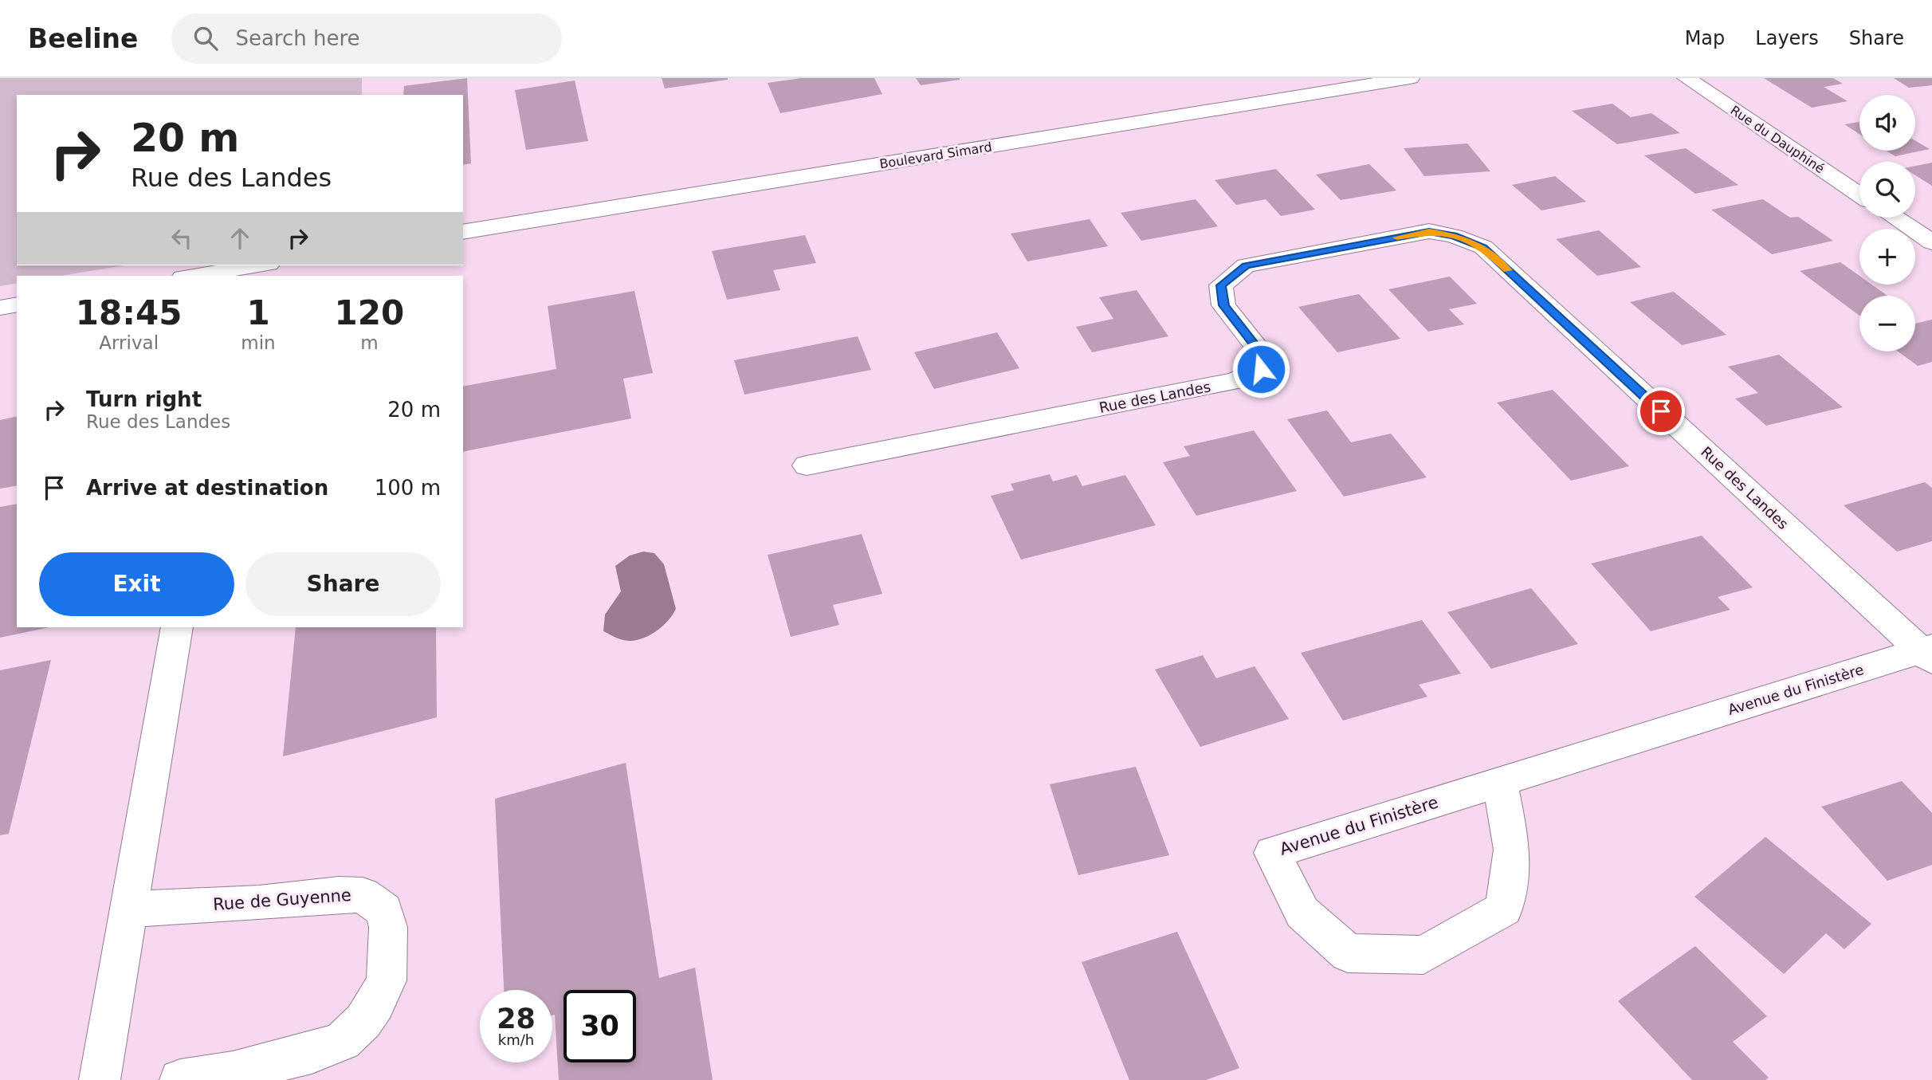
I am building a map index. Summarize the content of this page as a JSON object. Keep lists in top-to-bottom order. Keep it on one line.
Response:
{"streets":{"street":["Rue du Dauphiné","Boulevard Simard","Rue des Landes","Avenue du Finistère","Rue de Guyenne"]},"crossings":[["Rue des Landes","Avenue du Finistère"]],"page":{"header":"Beeline","search":"Search here","nav":["Map","Layers","Share"],"map_buttons":["+","−"],"turn":["20 m","Rue des Landes"],"eta":["18:45","Arrival","1","min","120","m"],"list":[{"name":"Turn right","note":"Rue des Landes","value":"20 m"},{"name":"Arrive at destination","value":"100 m"}],"buttons":["Exit","Share"],"speed":"28 km/h","limit":"30"}}
